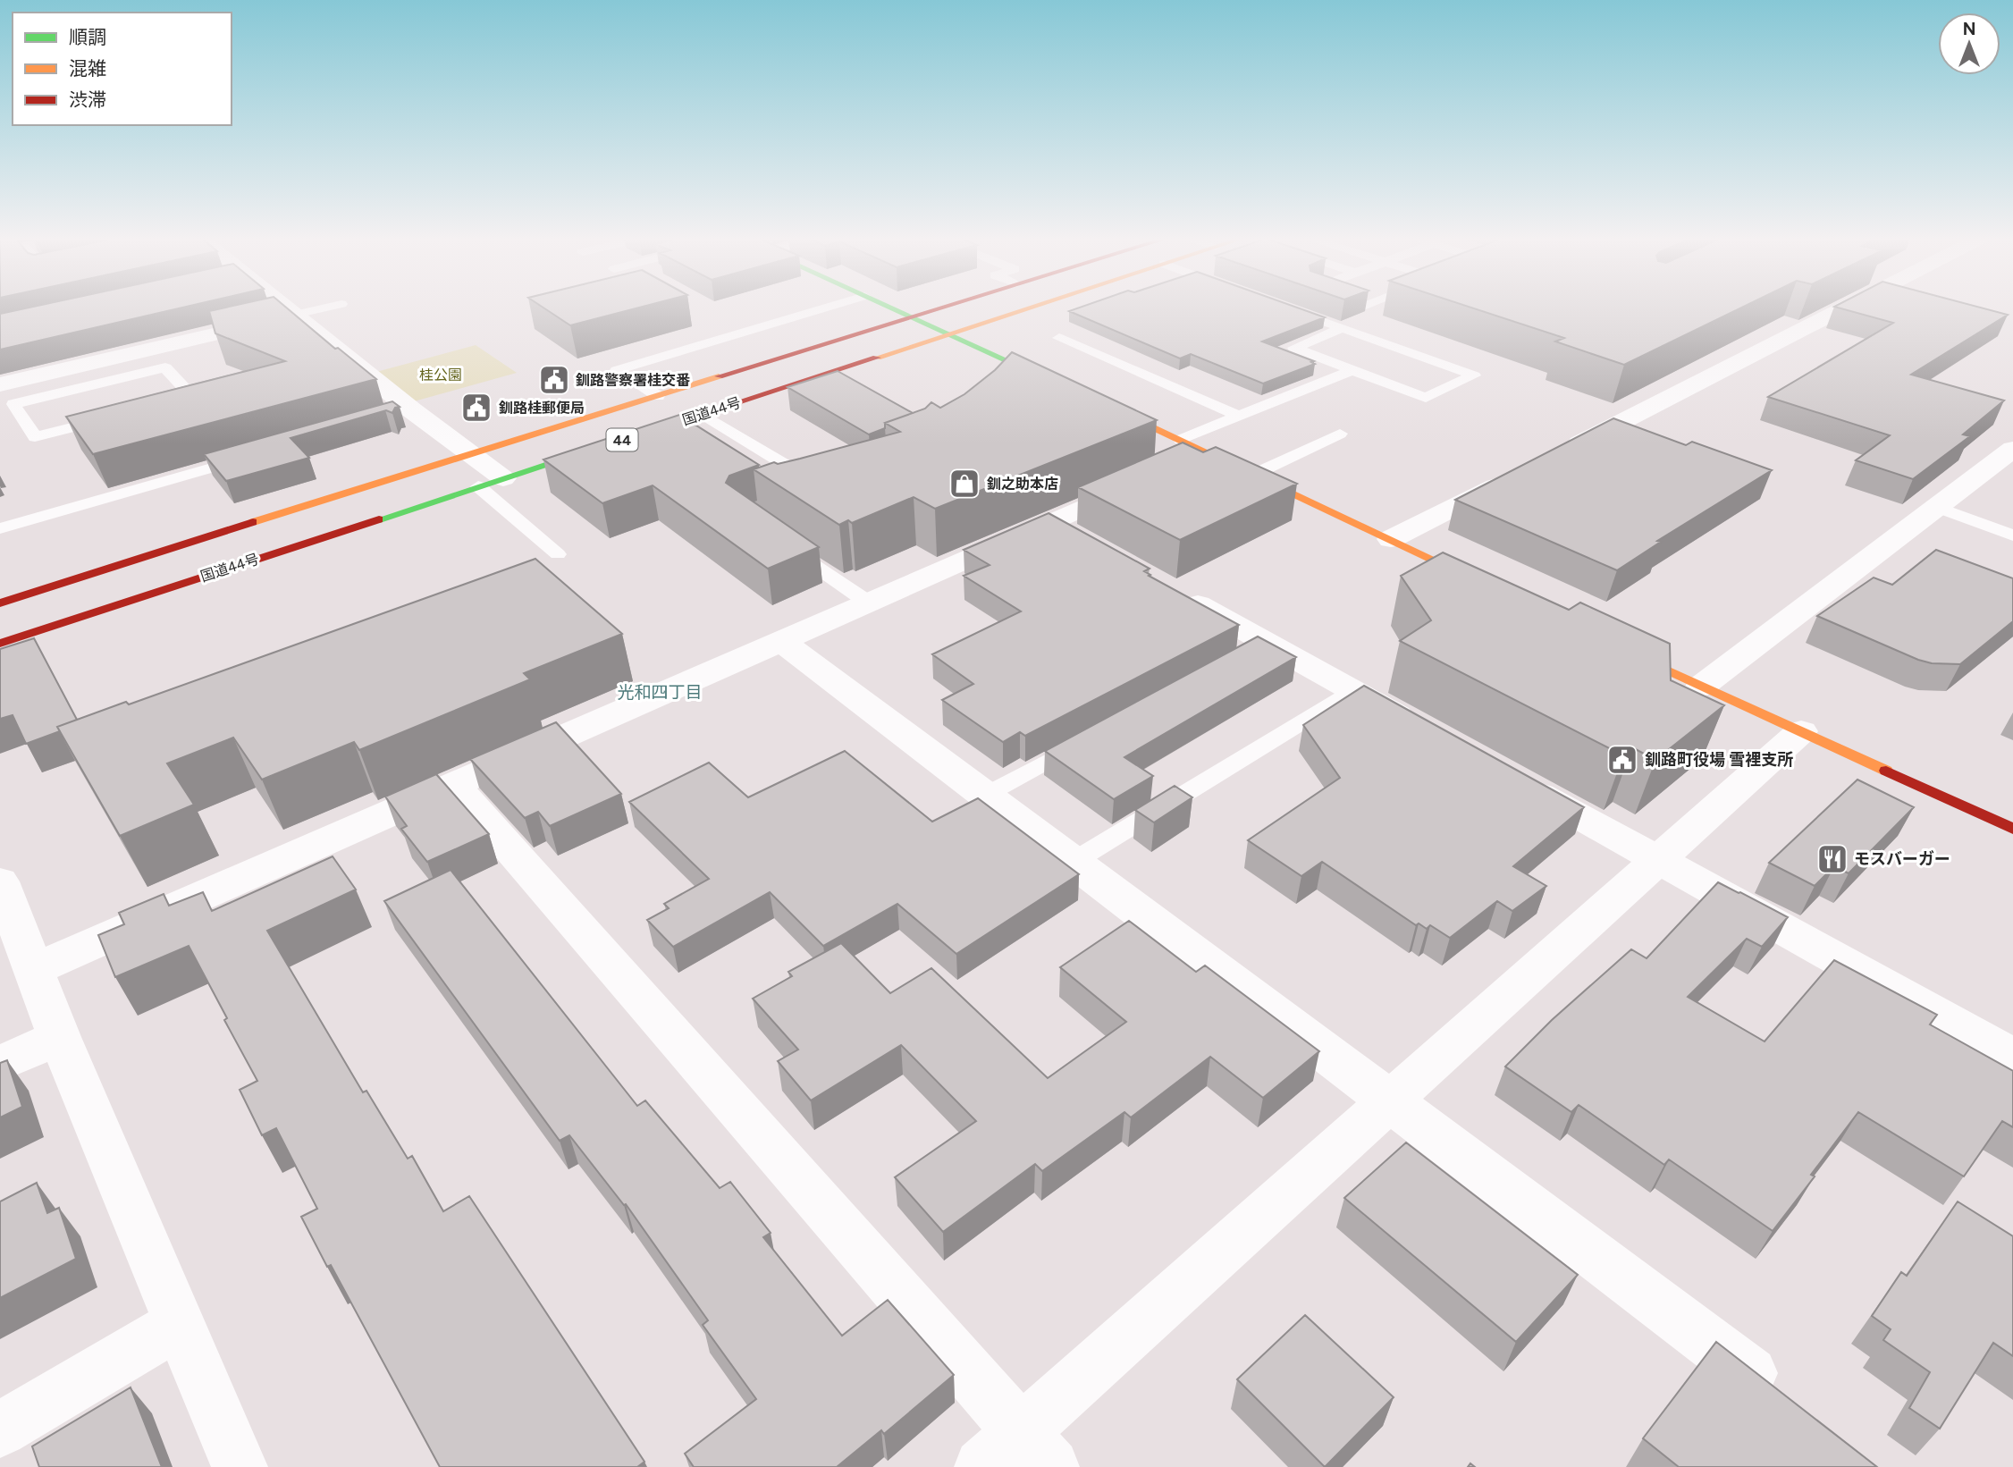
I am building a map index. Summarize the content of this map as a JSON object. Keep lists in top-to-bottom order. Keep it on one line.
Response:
{"streets":{"main road":["国道44号","44"]},"districts":["光和四丁目"],"parks":["桂公園"],"places":{"public building":["釧路警察署桂交番","釧路桂郵便局","釧路町役場 雪裡支所"],"shop":["釧之助本店"],"restaurant":["モスバーガー"]},"legend":["順調","混雑","渋滞"],"north":"top"}
